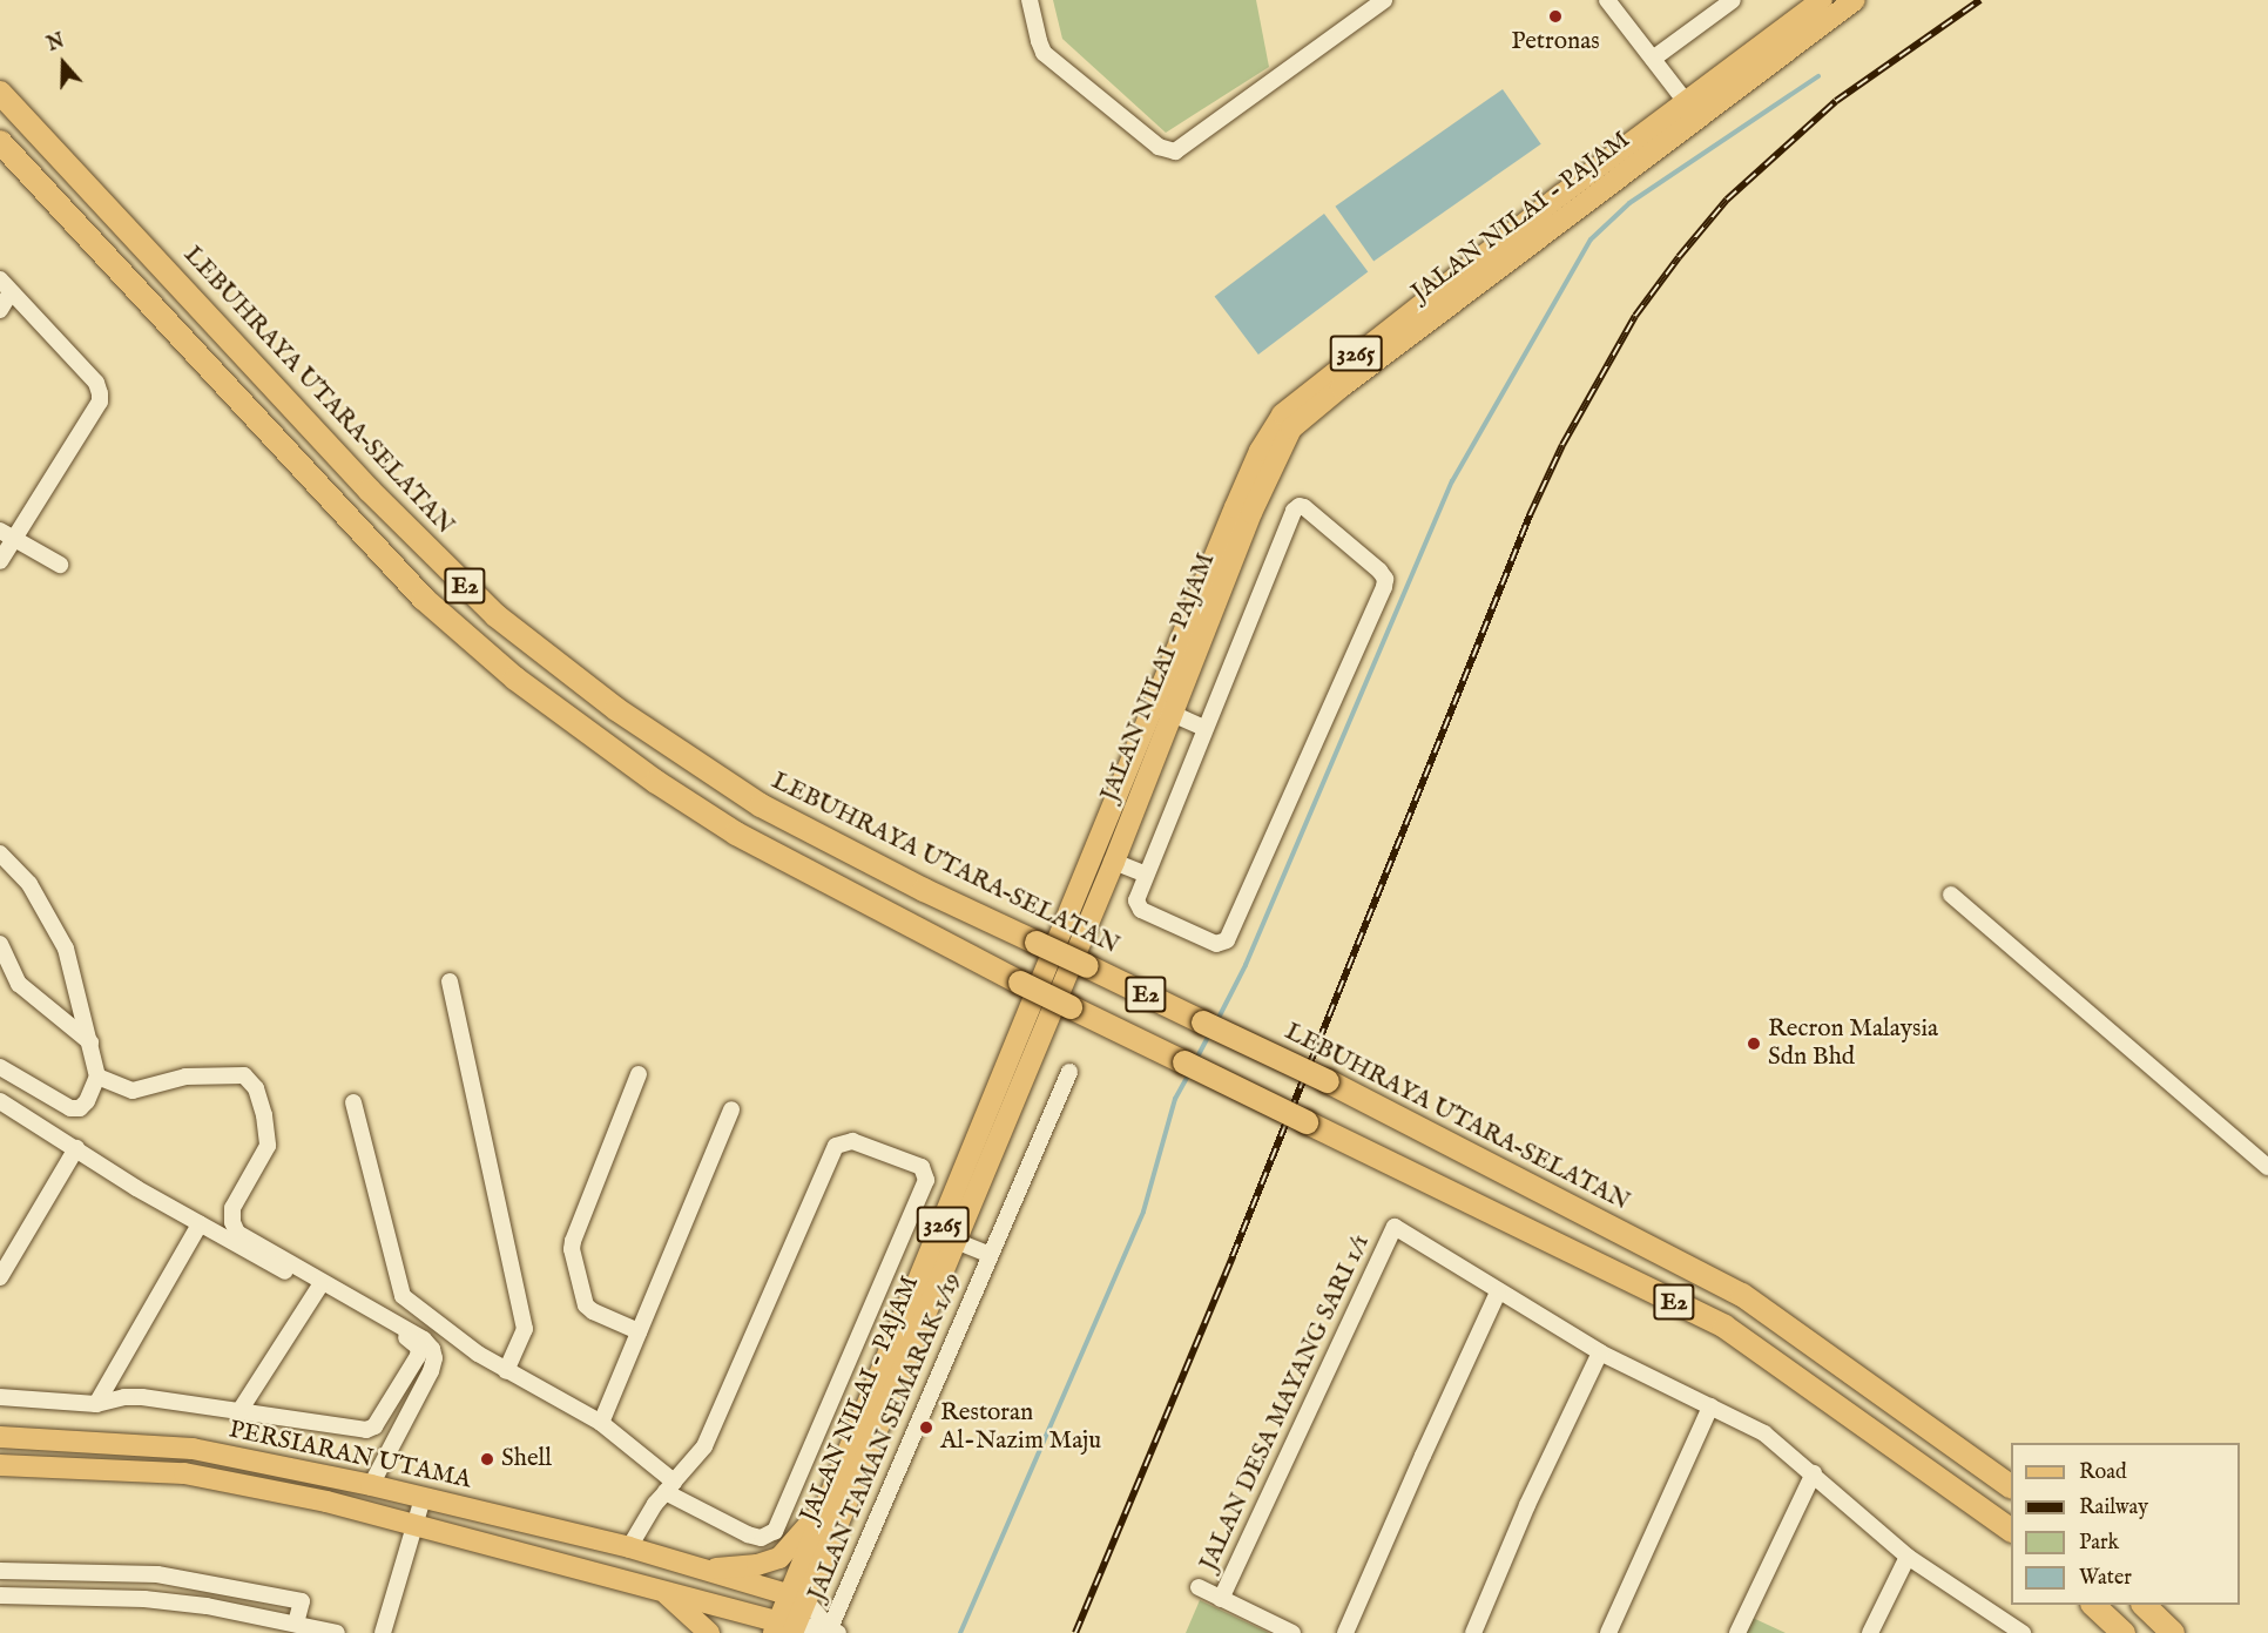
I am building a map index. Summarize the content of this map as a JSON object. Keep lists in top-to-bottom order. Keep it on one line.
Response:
{"streets":{"highway":["LEBUHRAYA UTARA–SELATAN","E2"],"main road":["JALAN NILAI - PAJAM","3265","PERSIARAN UTAMA"],"street":["JALAN DESA MAYANG SARI 1/1","JALAN TAMAN SEMARAK 1/19"]},"crossings":[["JALAN NILAI - PAJAM","3265"],["JALAN NILAI - PAJAM","PERSIARAN UTAMA"],["3265","PERSIARAN UTAMA"]],"places":["Petronas","Recron Malaysia Sdn Bhd","Restoran Al-Nazim Maju","Shell"],"legend":["Road","Railway","Park","Water"],"north":"top"}
